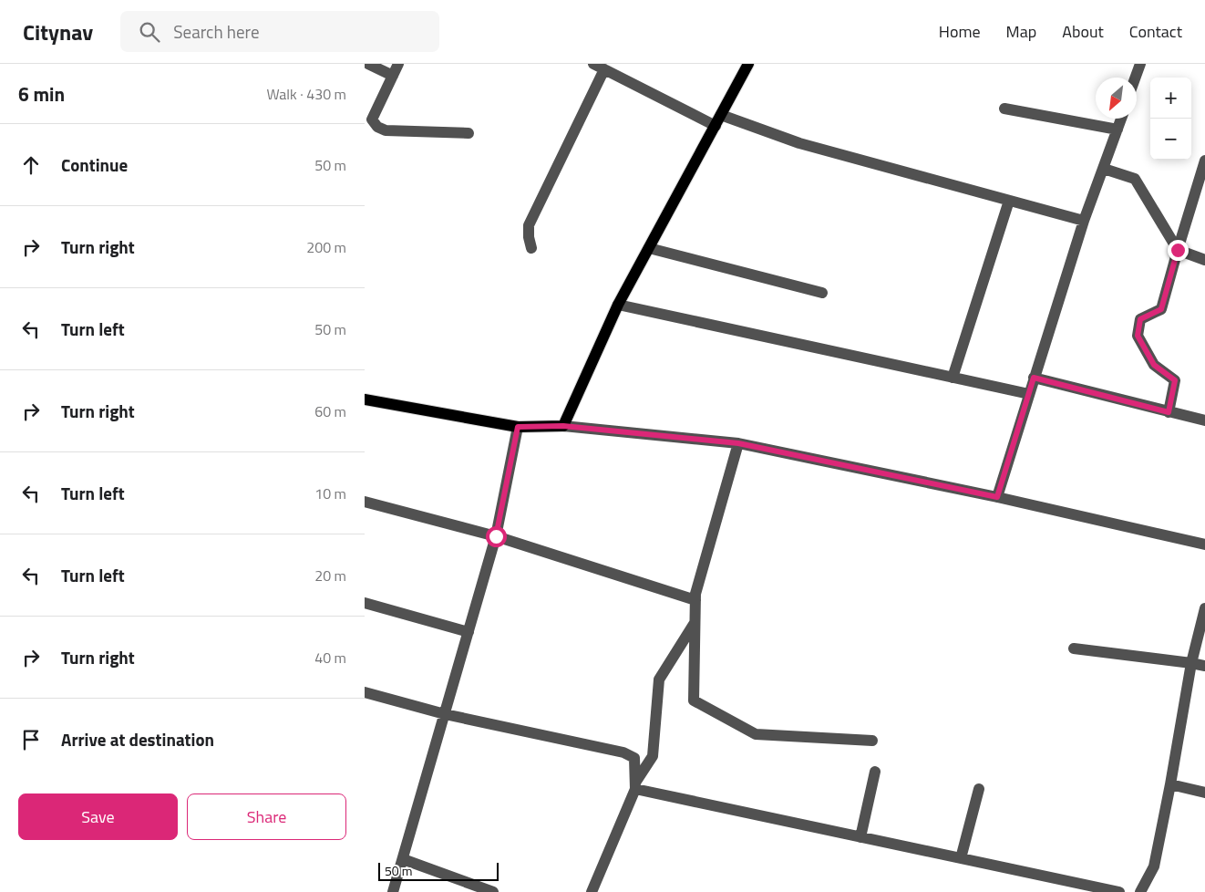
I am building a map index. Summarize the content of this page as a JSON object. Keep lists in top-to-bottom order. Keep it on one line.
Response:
{"scale_bar":"50 m","north":"bottom left","page":{"header":"Citynav","search":"Search here","nav":["Home","Map","About","Contact"],"heading":["6 min","Walk · 430 m"],"map_buttons":["+","−"],"list":[["Continue","50 m"],["Turn right","200 m"],["Turn left","50 m"],["Turn right","60 m"],["Turn left","10 m"],["Turn left","20 m"],["Turn right","40 m"],"Arrive at destination"],"buttons":["Save","Share"],"scale":"50 m"}}
